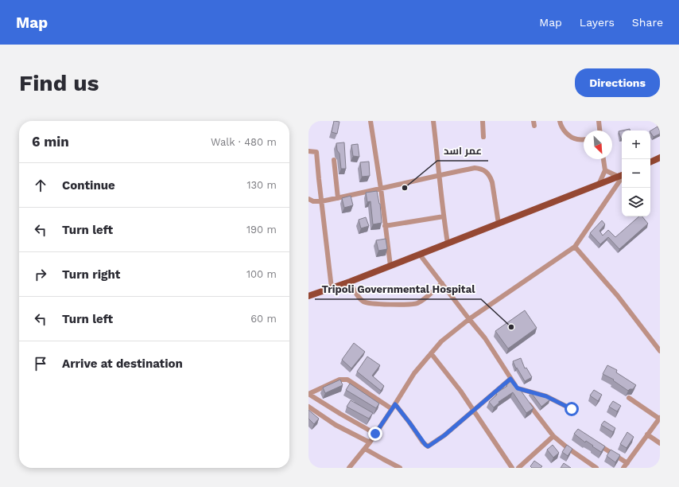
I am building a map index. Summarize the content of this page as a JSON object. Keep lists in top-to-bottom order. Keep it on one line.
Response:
{"places":["عمر اسد","Tripoli Governmental Hospital"],"north":"bottom right","page":{"header":"Map","nav":["Map","Layers","Share"],"buttons":"Directions","title":"Find us","heading":["6 min","Walk · 480 m"],"map_buttons":["+","−"],"list":[["Continue","130 m"],["Turn left","190 m"],["Turn right","100 m"],["Turn left","60 m"],"Arrive at destination"]}}
